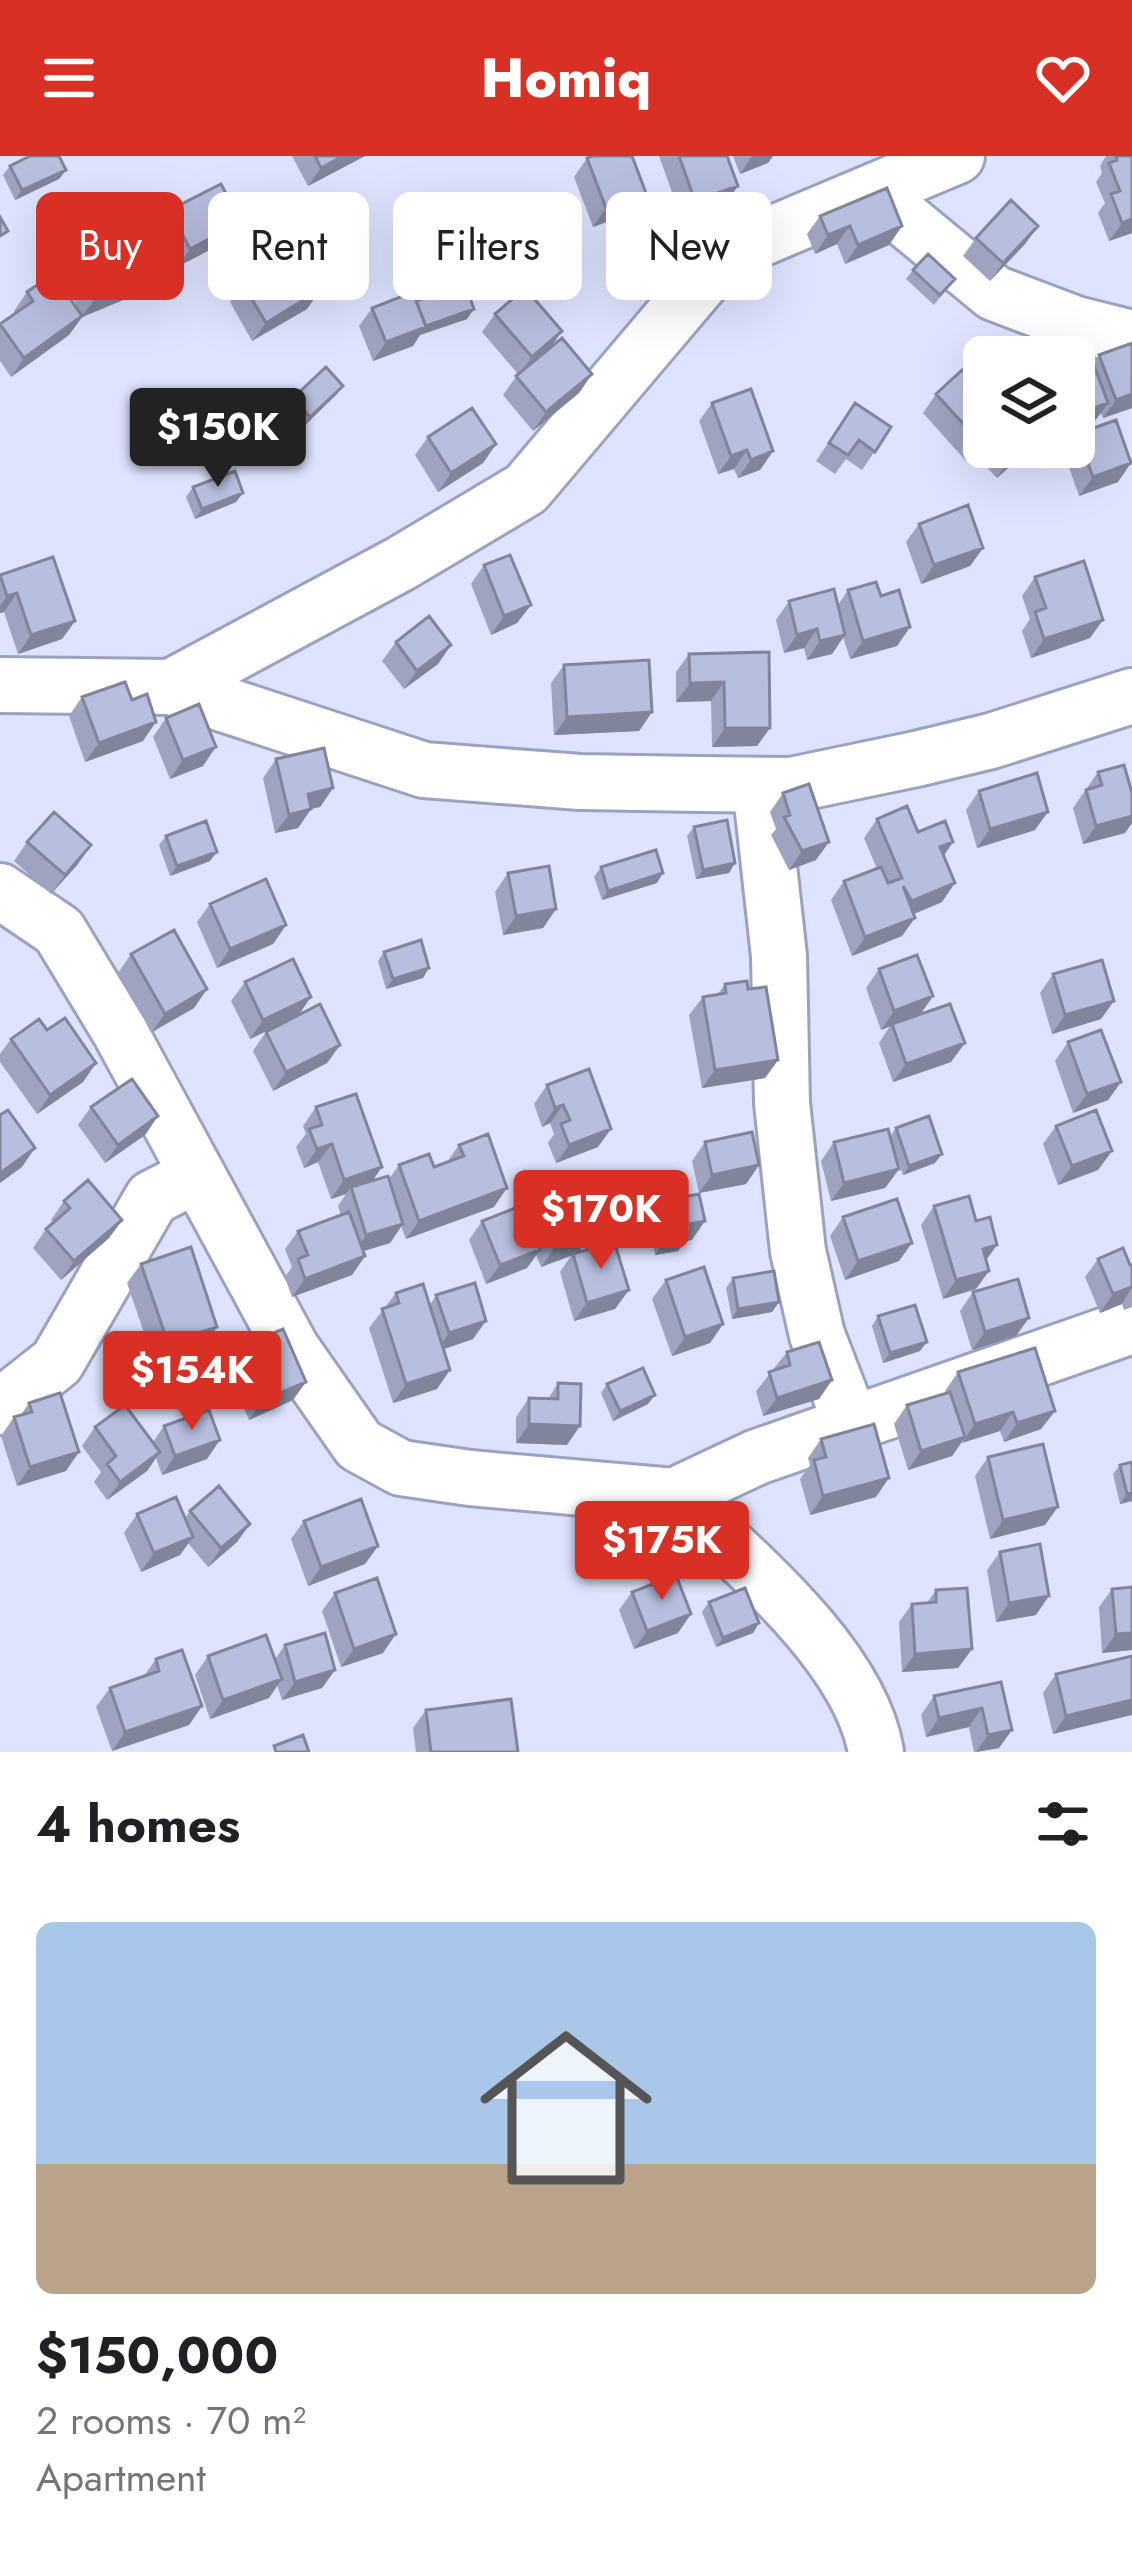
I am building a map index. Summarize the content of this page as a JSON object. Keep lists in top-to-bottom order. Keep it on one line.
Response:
{"page":{"header":"Homiq","chip":["Buy","Rent","Filters","New"],"price":["$150K","$170K","$154K","$175K"],"heading":"4 homes","list":[{"name":"$150,000","note":"2 rooms · 70 m² · Apartment"}]}}
